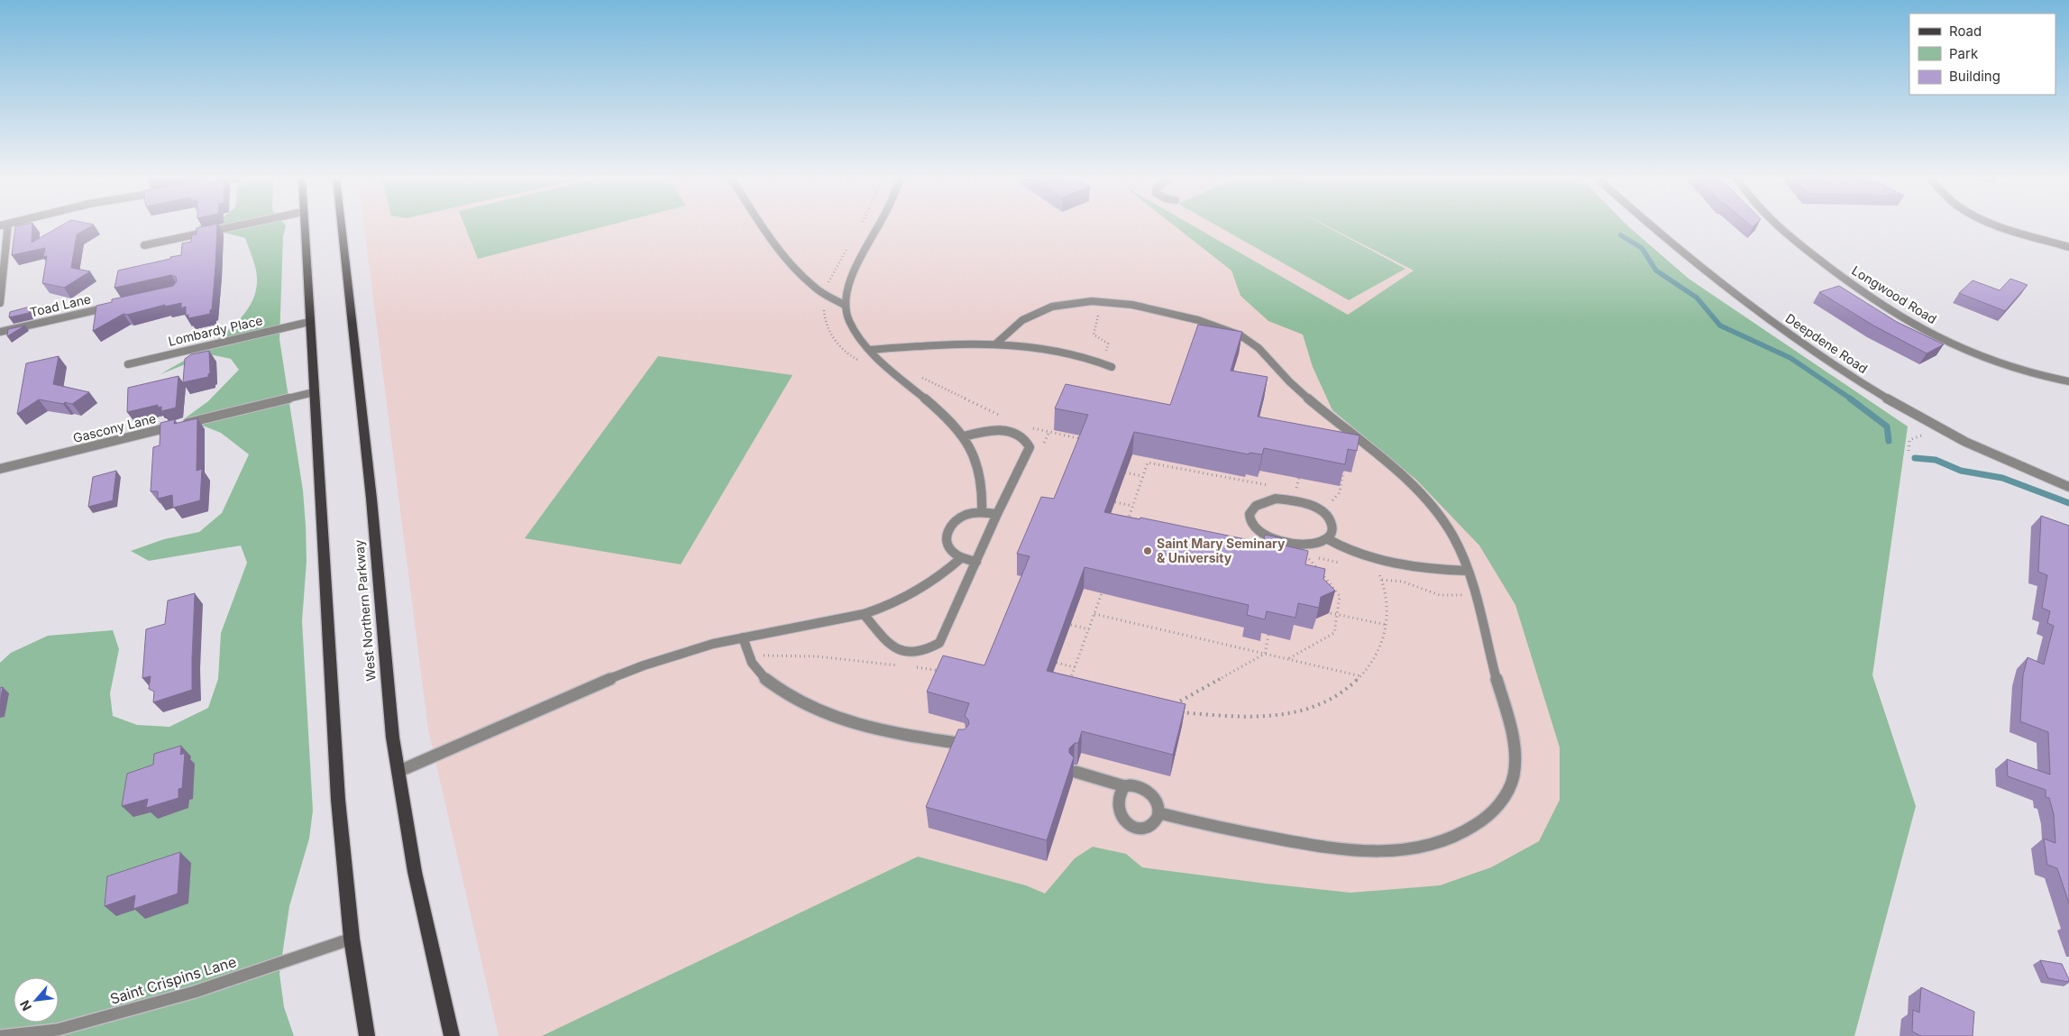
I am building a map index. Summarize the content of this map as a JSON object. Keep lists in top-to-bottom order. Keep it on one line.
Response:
{"streets":{"main road":["West Northern Parkway"],"street":["Longwood Road","Toad Lane","Lombardy Place","Deepdene Road","Gascony Lane","Saint Crispins Lane"]},"places":["Saint Mary Seminary & University"],"legend":["Road","Park","Building"],"north":"bottom left"}
